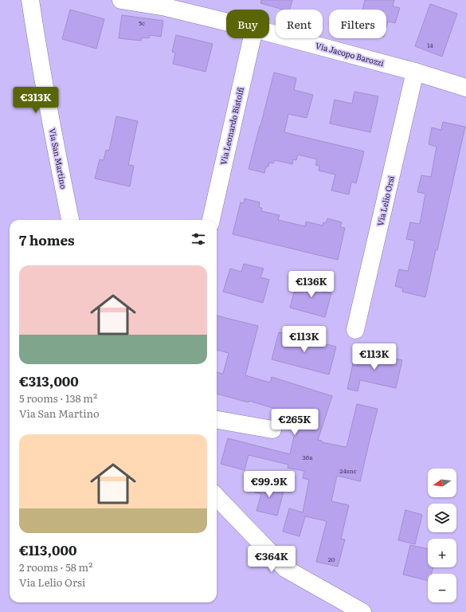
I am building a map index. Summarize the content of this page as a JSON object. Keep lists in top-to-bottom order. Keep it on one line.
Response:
{"streets":{"street":["Via Jacopo Barozzi","Via Leonardo Bistolfi","Via San Martino","Via Lelio Orsi"]},"crossings":[["Via Jacopo Barozzi","Via Lelio Orsi"]],"house_numbers":["5c","14","36a","24snc","20"],"north":"left","page":{"chip":["Buy","Rent","Filters"],"price":["€313K","€136K","€113K","€113K","€265K","€99.9K","€364K"],"heading":"7 homes","list":[{"name":"€313,000","note":"5 rooms · 138 m² · Via San Martino"},{"name":"€113,000","note":"2 rooms · 58 m² · Via Lelio Orsi"}],"map_buttons":["+","−"]}}
